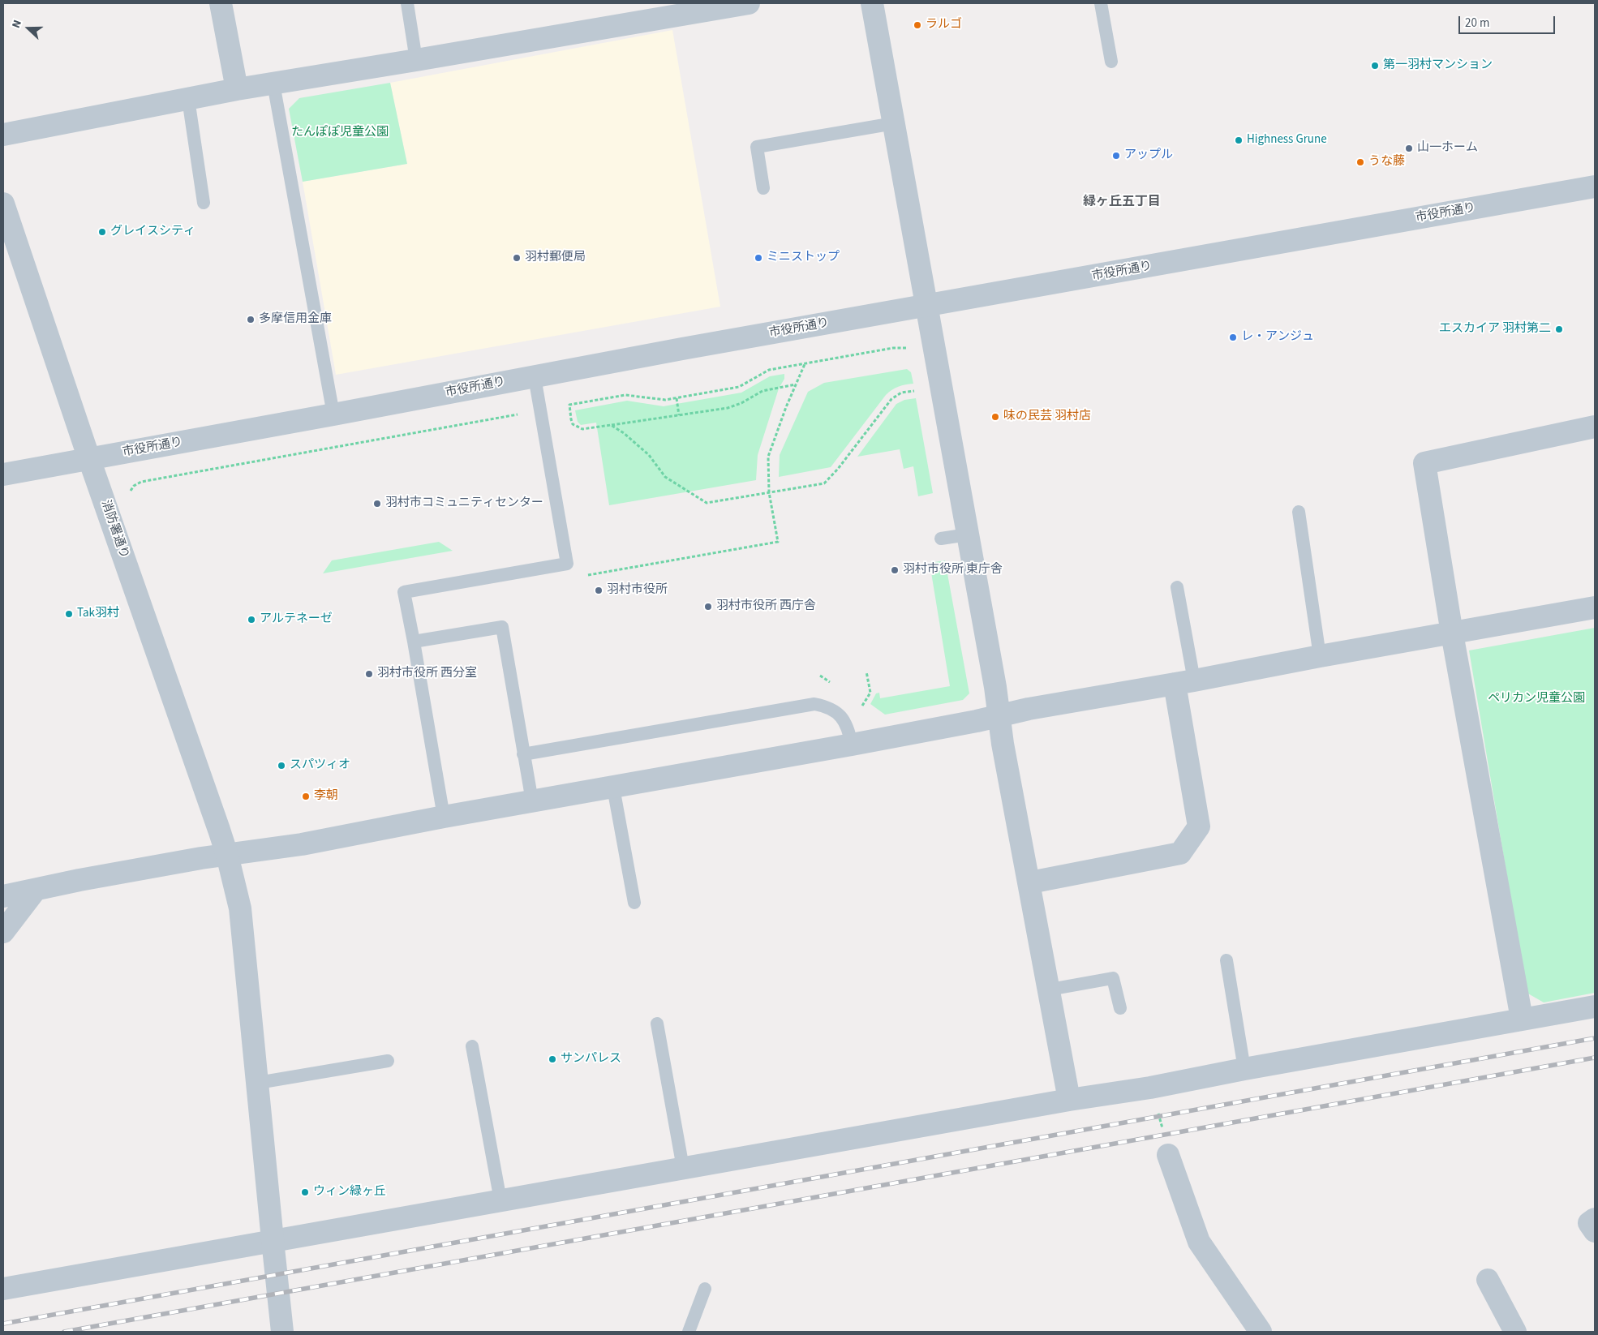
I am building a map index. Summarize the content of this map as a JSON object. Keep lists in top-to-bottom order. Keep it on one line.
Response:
{"streets":{"street":["市役所通り","消防署通り"]},"crossings":[["市役所通り","消防署通り"]],"districts":["緑ヶ丘五丁目"],"parks":["たんぽぽ児童公園","ペリカン児童公園"],"places":["ラルゴ","第一羽村マンション","Highness Grune","山一ホーム","アップル","うな藤","グレイスシティ","羽村郵便局","ミニストップ","多摩信用金庫","エスカイア 羽村第二","レ・アンジュ","味の民芸 羽村店","羽村市コミュニティセンター","羽村市役所 東庁舎","羽村市役所","羽村市役所 西庁舎","Tak羽村","アルテネーゼ","羽村市役所 西分室","スパツィオ","李朝","サンパレス","ウィン緑ヶ丘"],"scale_bar":"20 m","north":"left"}
